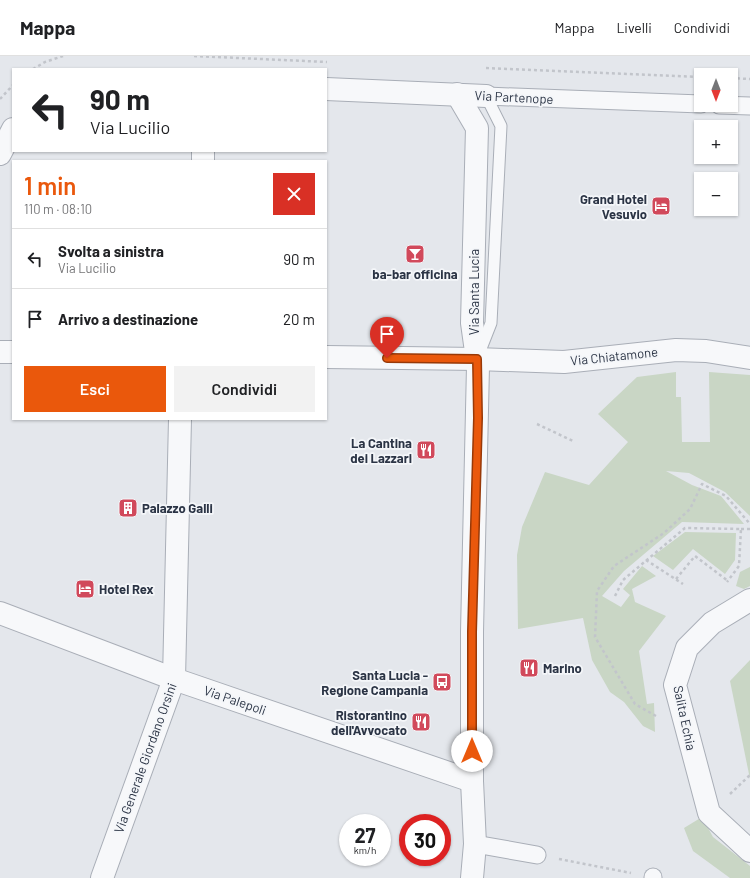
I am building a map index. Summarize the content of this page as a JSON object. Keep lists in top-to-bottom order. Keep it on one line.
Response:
{"streets":{"street":["Via Partenope","Via Santa Lucia","Via Chiatamone","Via Palepoli","Salita Echia","Via Generale Giordano Orsini"]},"crossings":[["Via Partenope","Via Santa Lucia"],["Via Santa Lucia","Via Chiatamone"],["Via Santa Lucia","Via Palepoli"],["Via Palepoli","Via Generale Giordano Orsini"]],"places":{"hotel":["Grand Hotel Vesuvio","Hotel Rex"],"bar":["ba-bar officina"],"restaurant":["La Cantina dei Lazzari","Marino","Ristorantino dell'Avvocato"],"building":["Palazzo Galli"],"bus stop":["Santa Lucia - Regione Campania"]},"north":"bottom","page":{"header":"Mappa","nav":["Mappa","Livelli","Condividi"],"map_buttons":["+","−"],"turn":["90 m","Via Lucilio"],"heading":["1 min","110 m · 08:10"],"list":[{"name":"Svolta a sinistra","note":"Via Lucilio","value":"90 m"},{"name":"Arrivo a destinazione","value":"20 m"}],"buttons":["Esci","Condividi"],"speed":"27 km/h","limit":"30"}}
